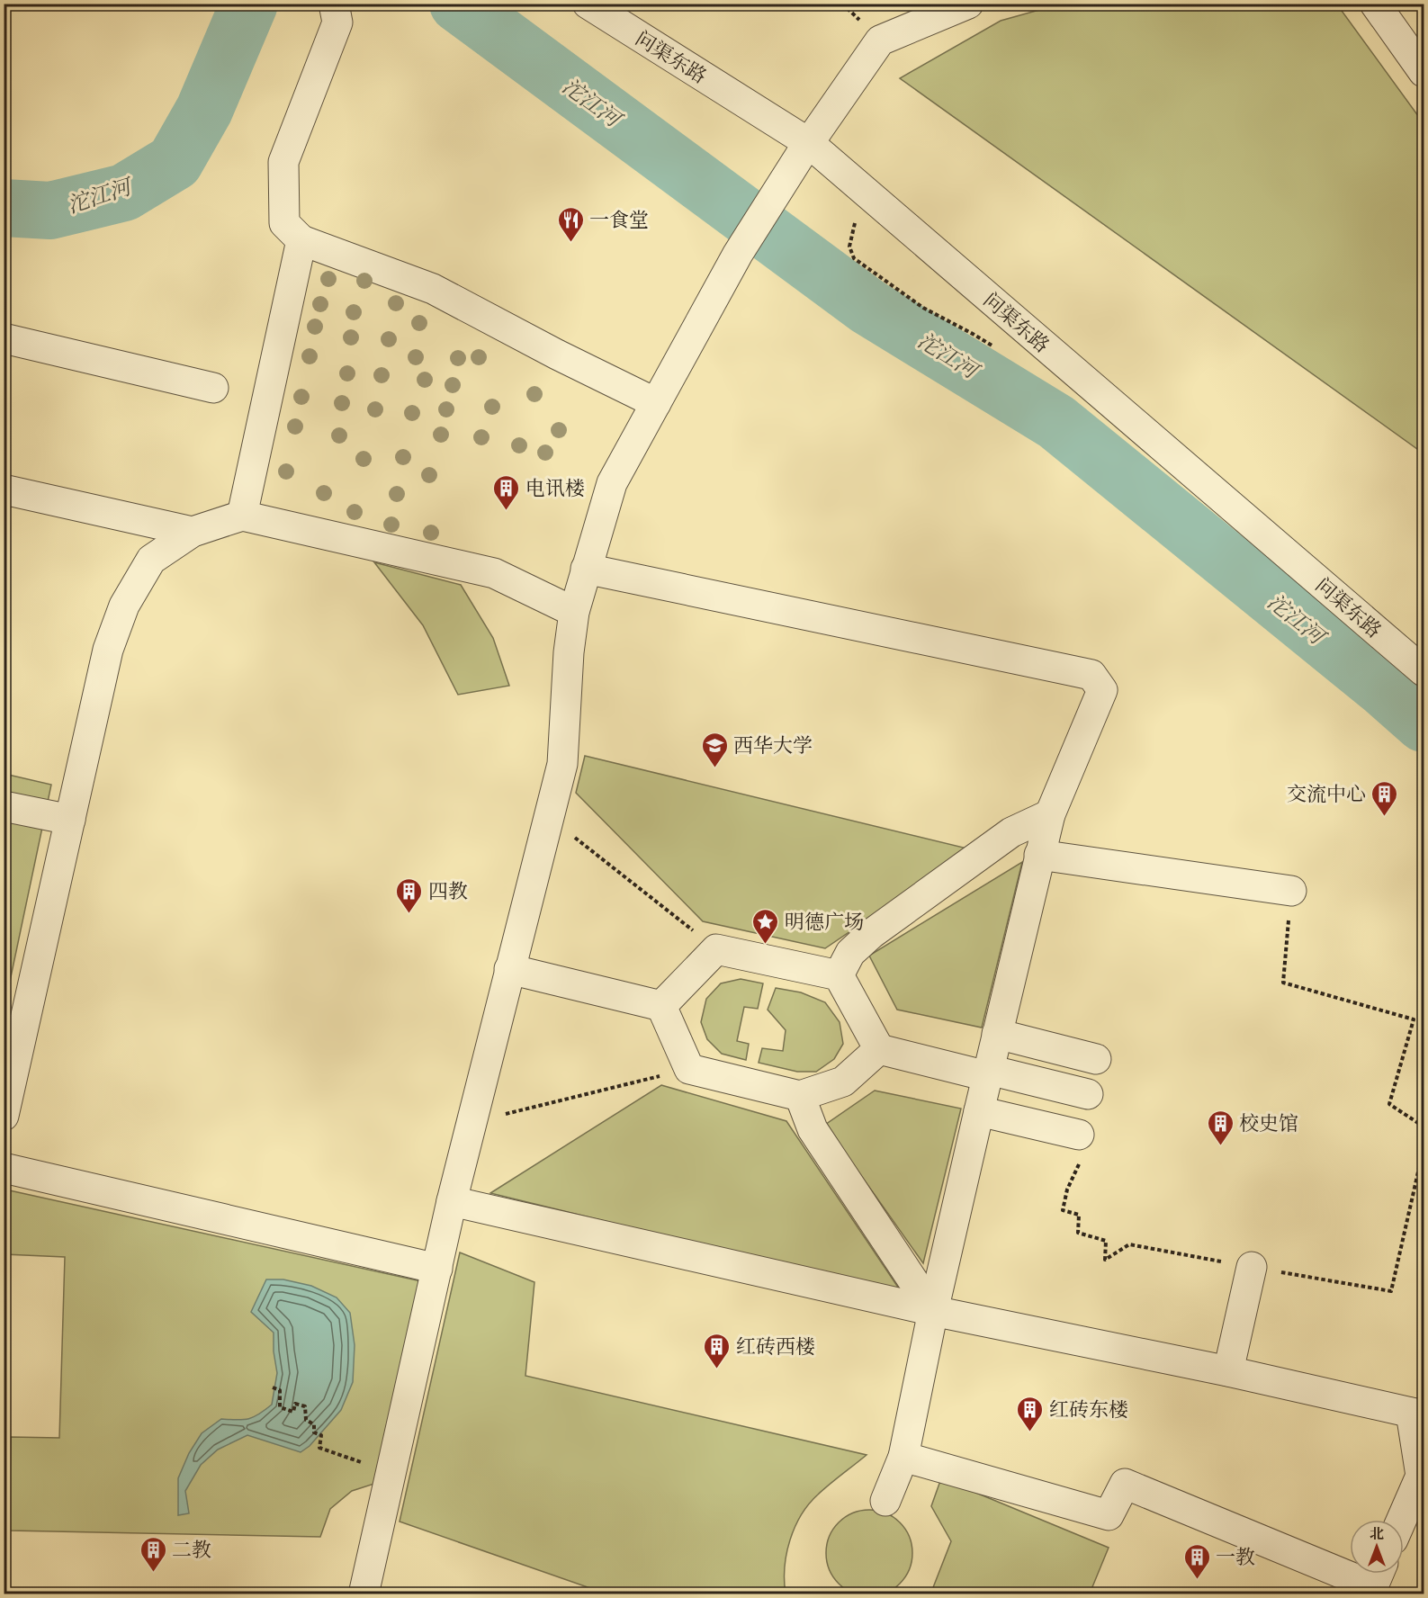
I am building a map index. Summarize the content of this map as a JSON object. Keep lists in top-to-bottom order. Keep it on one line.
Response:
{"streets":{"street":["问渠东路"]},"water":["沱江河"],"places":{"restaurant":["一食堂"],"building":["电讯楼","交流中心","四教","校史馆","红砖西楼","红砖东楼","二教","一教"],"school or university":["西华大学"],"place":["明德广场"]},"north":"top"}
